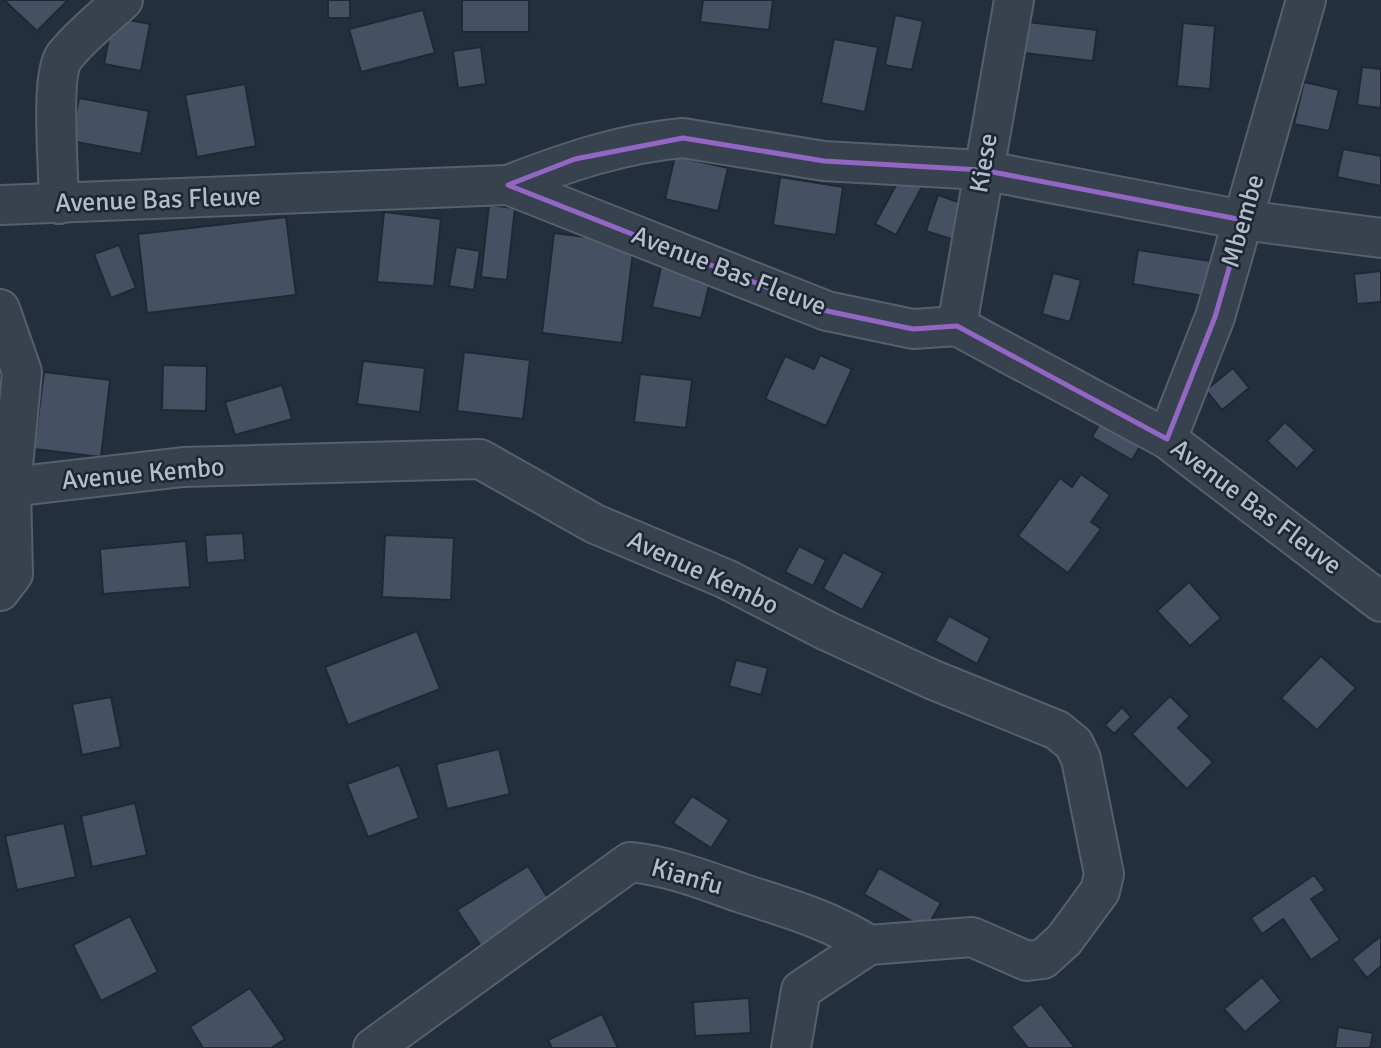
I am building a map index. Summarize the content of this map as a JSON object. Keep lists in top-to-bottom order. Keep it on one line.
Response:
{"streets":{"street":["Kiese","Avenue Bas Fleuve","Mbembe","Avenue Kembo","Kianfu"]},"crossings":[["Kiese","Avenue Bas Fleuve"],["Avenue Bas Fleuve","Mbembe"],["Avenue Kembo","Kianfu"]]}
